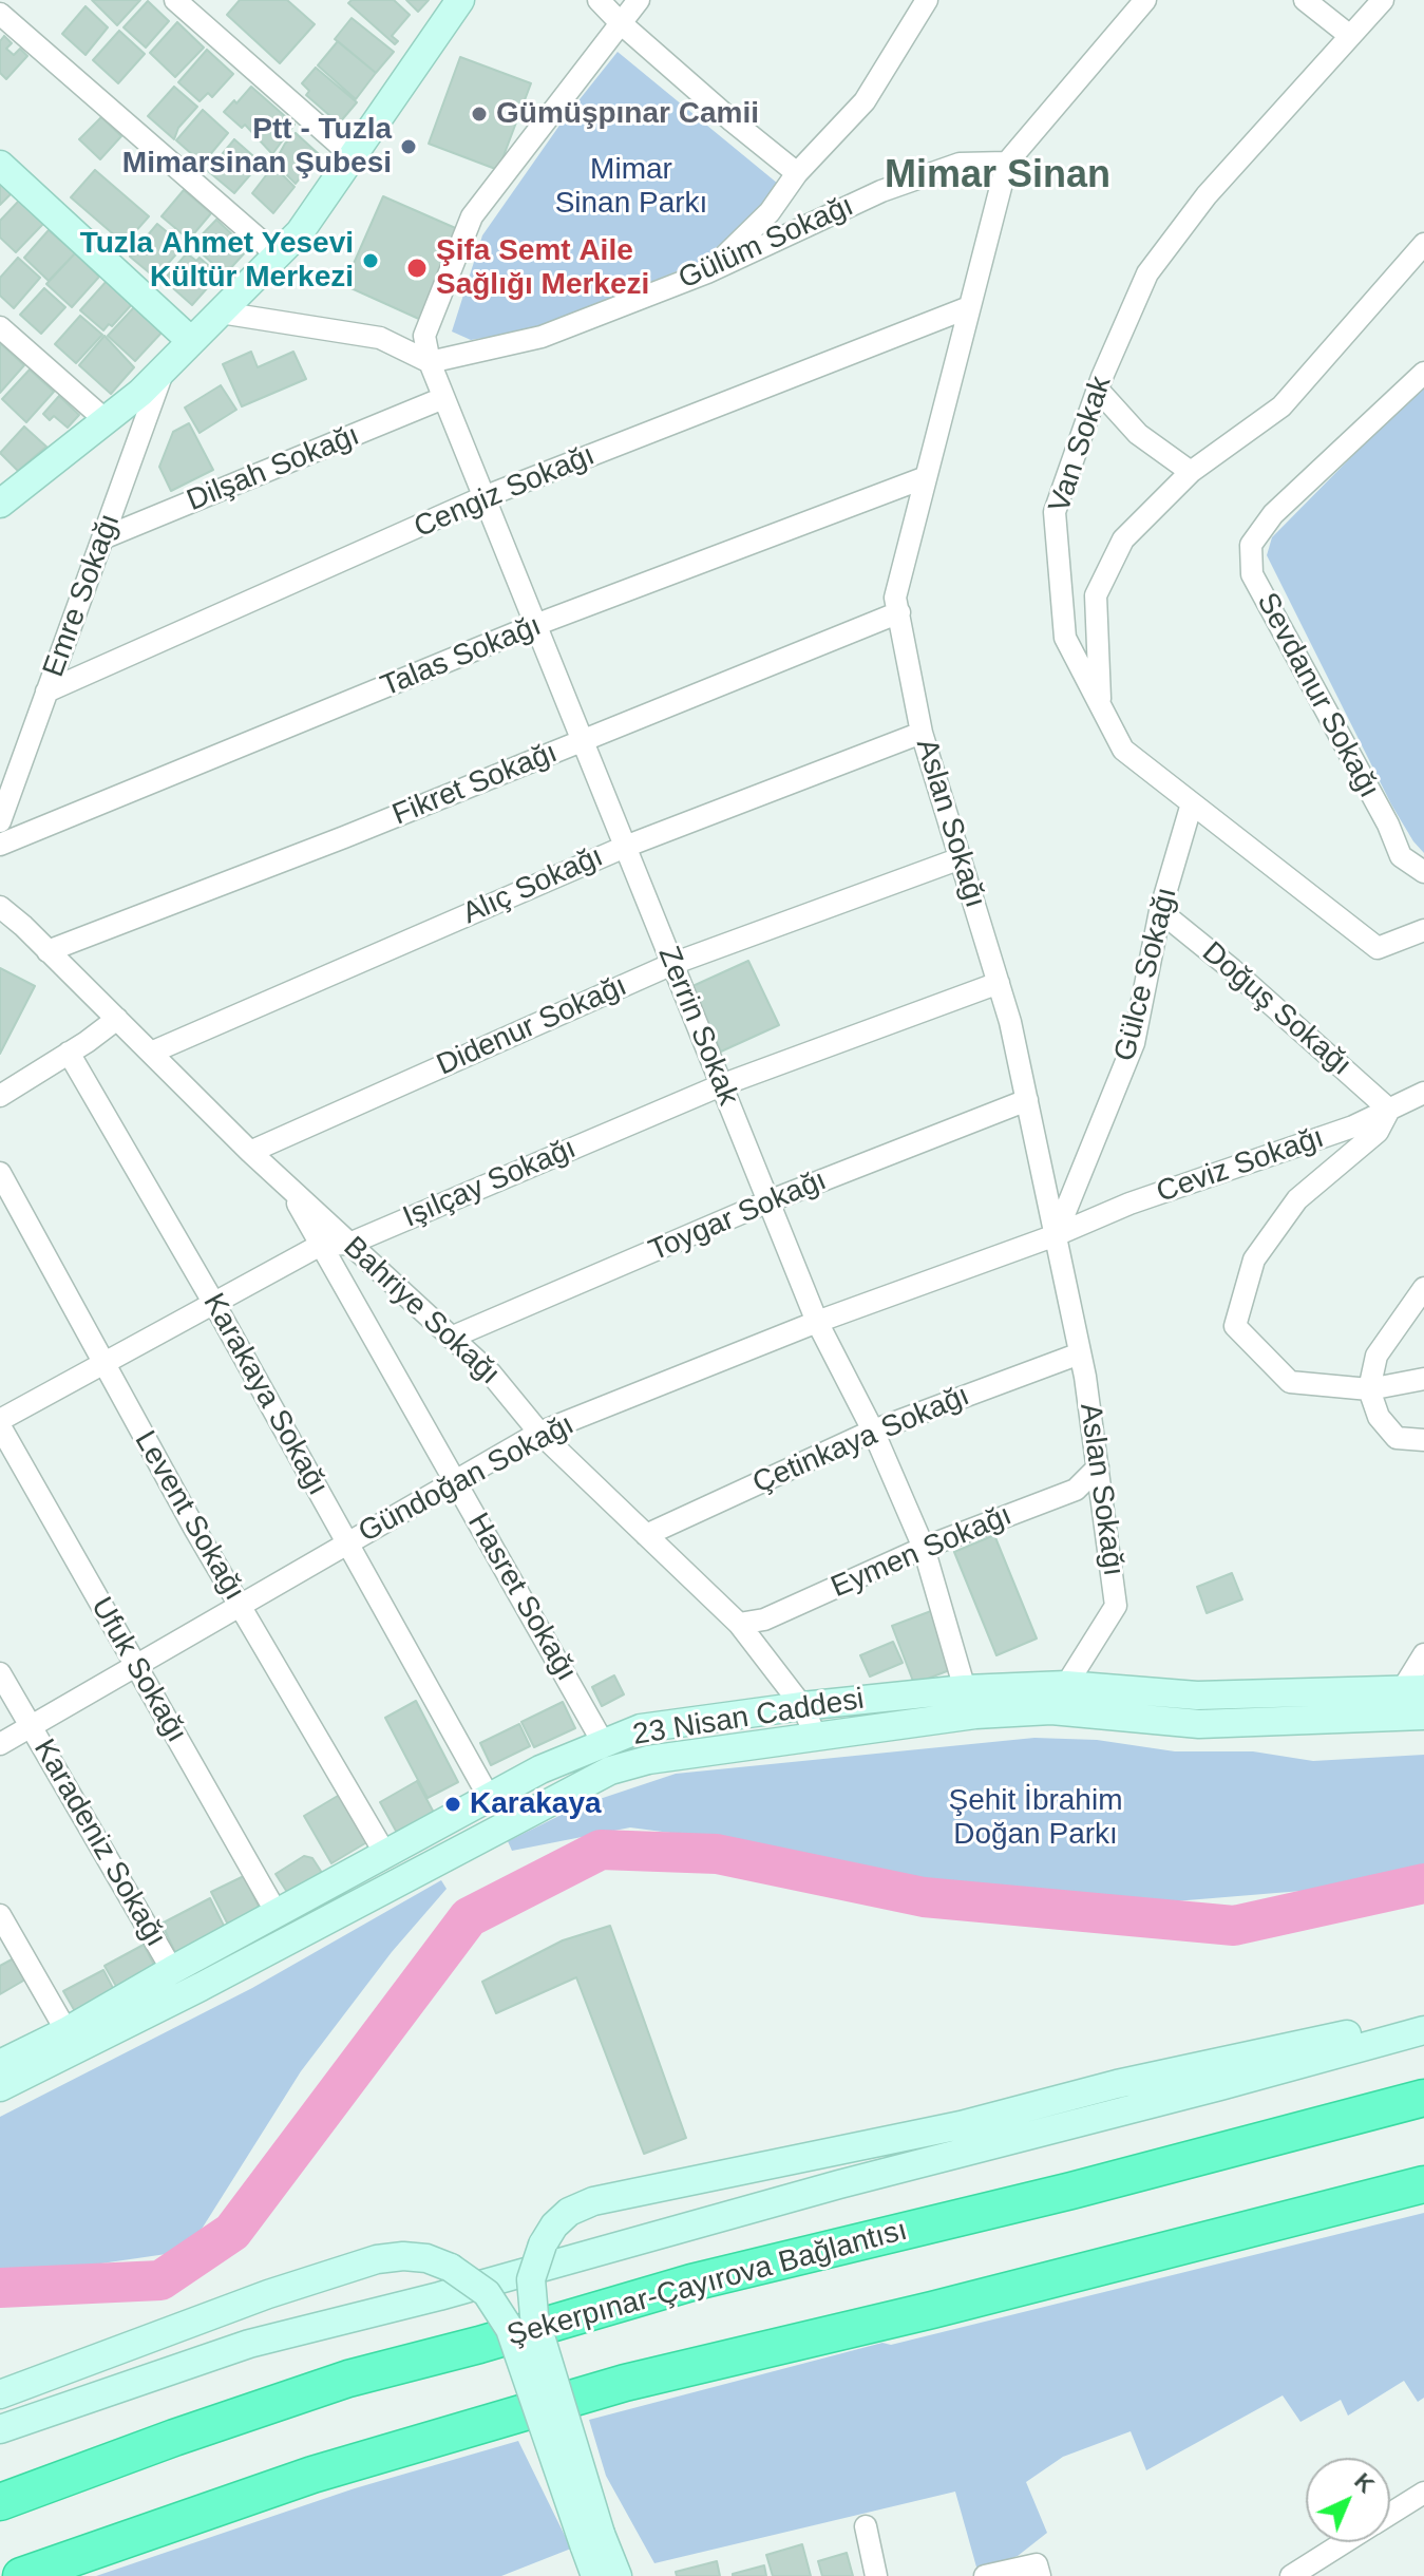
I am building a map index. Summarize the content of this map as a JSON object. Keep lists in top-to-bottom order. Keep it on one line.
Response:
{"streets":{"highway":["Şekerpınar-Çayırova Bağlantısı"],"street":["Gülüm Sokağı","Van Sokak","Dilşah Sokağı","Cengiz Sokağı","Emre Sokağı","Talas Sokağı","Sevdanur Sokağı","Fikret Sokağı","Aslan Sokağı","Alıç Sokağı","Gülce Sokağı","Doğuş Sokağı","Didenur Sokağı","Zerrin Sokak","Ceviz Sokağı","Işılçay Sokağı","Toygar Sokağı","Bahriye Sokağı","Karakaya Sokağı","Çetinkaya Sokağı","Gündoğan Sokağı","Levent Sokağı","Eymen Sokağı","Hasret Sokağı","Ufuk Sokağı","23 Nisan Caddesi","Karadeniz Sokağı"]},"crossings":[["Gülüm Sokağı","Aslan Sokağı"],["Gülüm Sokağı","Zerrin Sokak"],["Van Sokak","Gülce Sokağı"],["Dilşah Sokağı","Emre Sokağı"],["Dilşah Sokağı","Zerrin Sokak"],["Cengiz Sokağı","Emre Sokağı"],["Cengiz Sokağı","Aslan Sokağı"],["Cengiz Sokağı","Zerrin Sokak"],["Talas Sokağı","Aslan Sokağı"],["Talas Sokağı","Zerrin Sokak"],["Fikret Sokağı","Aslan Sokağı"],["Fikret Sokağı","Zerrin Sokak"],["Fikret Sokağı","Bahriye Sokağı"],["Aslan Sokağı","Alıç Sokağı"],["Aslan Sokağı","Gülce Sokağı"],["Aslan Sokağı","Didenur Sokağı"],["Aslan Sokağı","Ceviz Sokağı"],["Aslan Sokağı","Işılçay Sokağı"],["Aslan Sokağı","Toygar Sokağı"],["Aslan Sokağı","Çetinkaya Sokağı"],["Aslan Sokağı","Gündoğan Sokağı"],["Aslan Sokağı","Eymen Sokağı"],["Aslan Sokağı","23 Nisan Caddesi"],["Alıç Sokağı","Zerrin Sokak"],["Alıç Sokağı","Bahriye Sokağı"],["Gülce Sokağı","Doğuş Sokağı"],["Gülce Sokağı","Ceviz Sokağı"],["Gülce Sokağı","Gündoğan Sokağı"],["Doğuş Sokağı","Ceviz Sokağı"],["Didenur Sokağı","Zerrin Sokak"],["Didenur Sokağı","Bahriye Sokağı"],["Zerrin Sokak","Işılçay Sokağı"],["Zerrin Sokak","Toygar Sokağı"],["Zerrin Sokak","Çetinkaya Sokağı"],["Zerrin Sokak","Gündoğan Sokağı"],["Zerrin Sokak","Eymen Sokağı"],["Zerrin Sokak","23 Nisan Caddesi"],["Ceviz Sokağı","Gündoğan Sokağı"],["Işılçay Sokağı","Bahriye Sokağı"],["Işılçay Sokağı","Karakaya Sokağı"],["Işılçay Sokağı","Levent Sokağı"],["Işılçay Sokağı","Hasret Sokağı"],["Toygar Sokağı","Bahriye Sokağı"],["Bahriye Sokağı","Çetinkaya Sokağı"],["Bahriye Sokağı","Gündoğan Sokağı"],["Bahriye Sokağı","Eymen Sokağı"],["Bahriye Sokağı","Hasret Sokağı"],["Bahriye Sokağı","23 Nisan Caddesi"],["Karakaya Sokağı","Gündoğan Sokağı"],["Karakaya Sokağı","23 Nisan Caddesi"],["Gündoğan Sokağı","Levent Sokağı"],["Gündoğan Sokağı","Hasret Sokağı"],["Gündoğan Sokağı","Ufuk Sokağı"],["Gündoğan Sokağı","Karadeniz Sokağı"],["Levent Sokağı","23 Nisan Caddesi"],["Hasret Sokağı","23 Nisan Caddesi"],["Ufuk Sokağı","23 Nisan Caddesi"],["23 Nisan Caddesi","Karadeniz Sokağı"]],"districts":["Mimar Sinan"],"parks":["Mimar Sinan Parkı","Şehit İbrahim Doğan Parkı"],"places":["Gümüşpınar Camii","Ptt - Tuzla Mimarsinan Şubesi","Tuzla Ahmet Yesevi Kültür Merkezi","Şifa Semt Aile Sağlığı Merkezi","Karakaya"],"north":"top right"}
